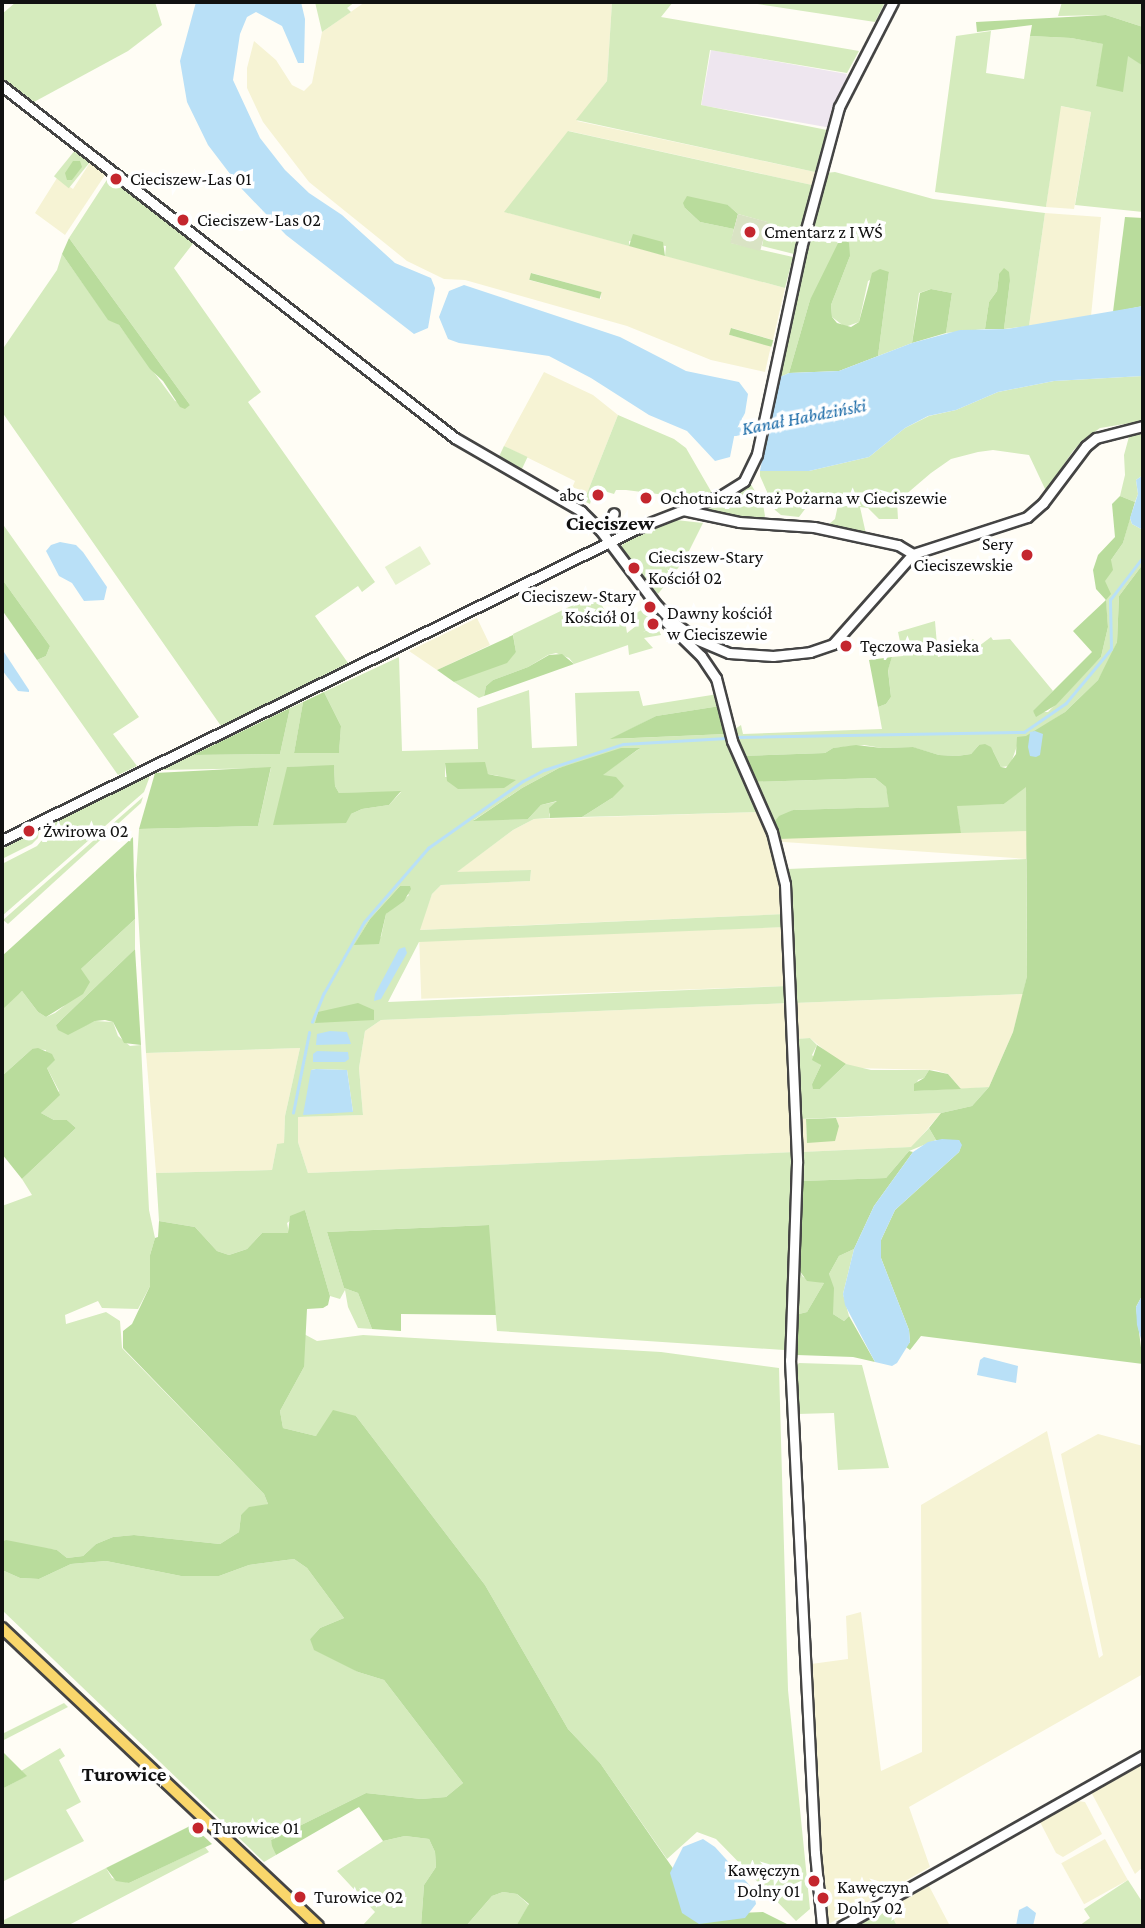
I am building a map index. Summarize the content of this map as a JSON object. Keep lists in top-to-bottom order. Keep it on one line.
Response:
{"districts":["Cieciszew","Turowice"],"water":["Kanał Habdziński"],"places":["Cieciszew-Las 01","Cieciszew-Las 02","Cmentarz z I WŚ","abc","Ochotnicza Straż Pożarna w Cieciszewie","Sery Cieciszewskie","Cieciszew-Stary Kościół 02","Cieciszew-Stary Kościół 01","Dawny kościół w Cieciszewie","Tęczowa Pasieka","Żwirowa 02","Turowice 01","Kawęczyn Dolny 01","Turowice 02","Kawęczyn Dolny 02"]}
